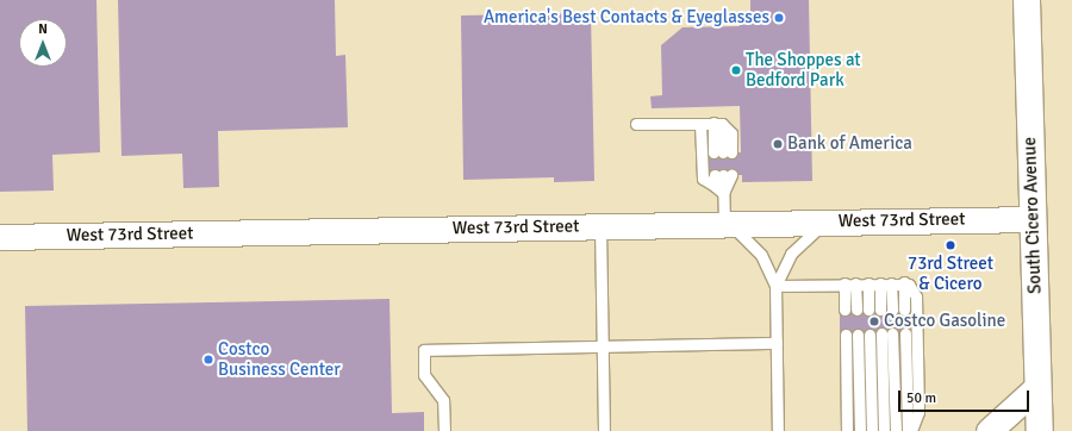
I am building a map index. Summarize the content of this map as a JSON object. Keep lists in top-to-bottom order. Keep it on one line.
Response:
{"streets":{"main road":["South Cicero Avenue"],"street":["West 73rd Street"]},"crossings":[["South Cicero Avenue","West 73rd Street"]],"places":["America's Best Contacts & Eyeglasses","The Shoppes at Bedford Park","Bank of America","73rd Street & Cicero","Costco Gasoline","Costco Business Center"],"scale_bar":"50 m","north":"top"}
